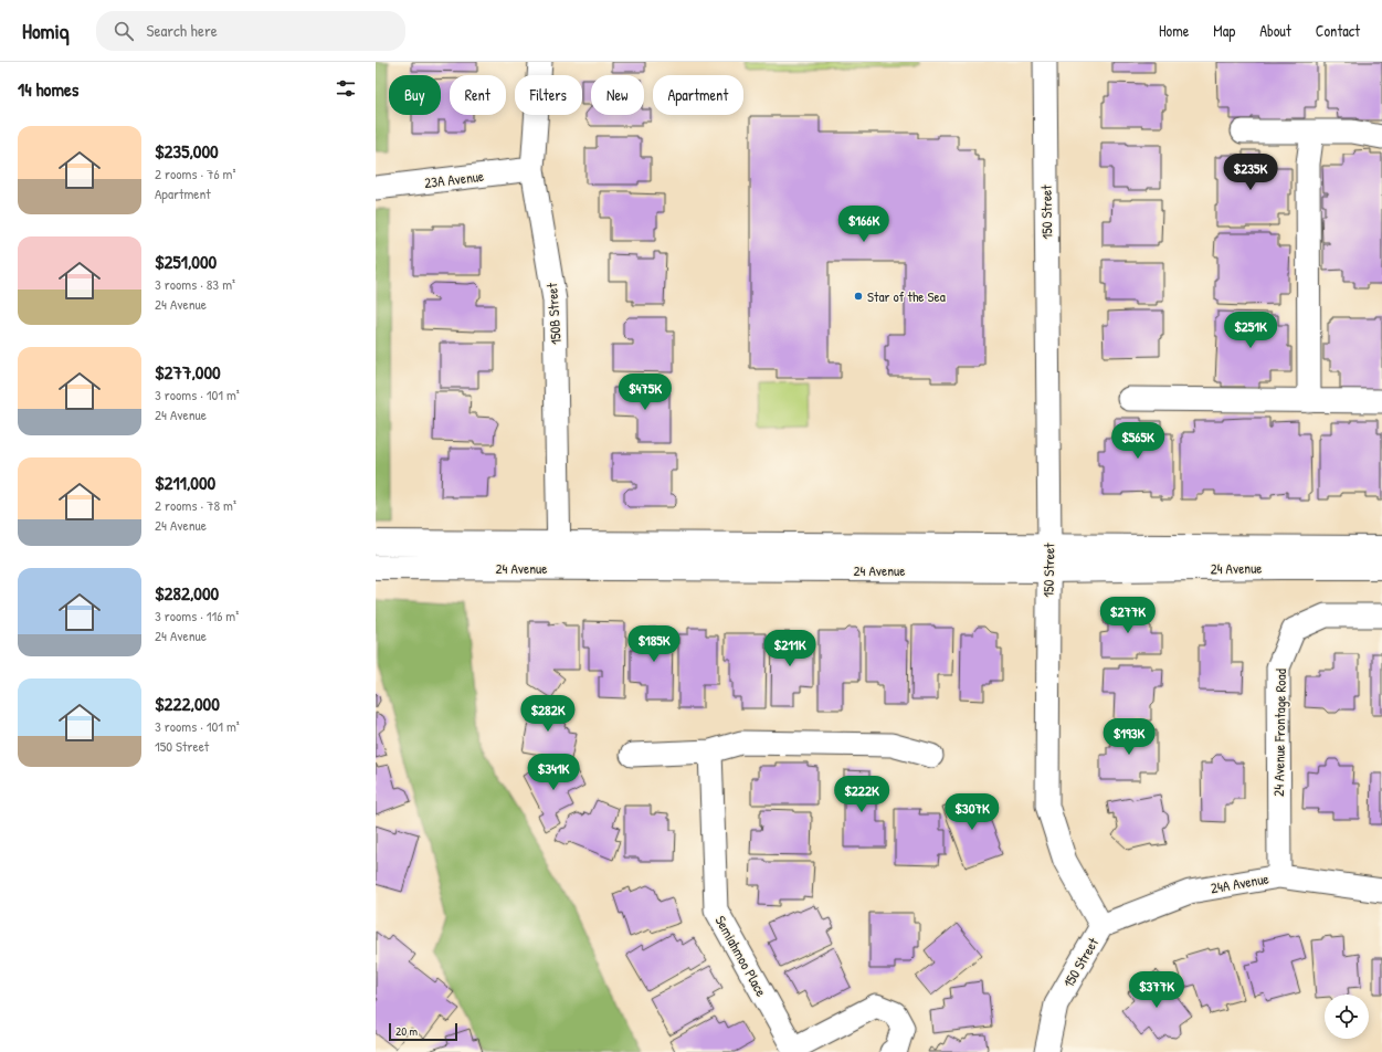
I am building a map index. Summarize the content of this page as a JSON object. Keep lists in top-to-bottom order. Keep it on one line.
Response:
{"streets":{"main road":["24 Avenue"],"street":["23A Avenue","150 Street","150B Street","24 Avenue Frontage Road","24A Avenue","Semiahmoo Place"]},"crossings":[["23A Avenue","150B Street"],["150 Street","24 Avenue"],["150 Street","24A Avenue"],["150B Street","24 Avenue"],["24 Avenue Frontage Road","24A Avenue"]],"places":["Star of the Sea"],"scale_bar":"20 m","page":{"header":"Homiq","search":"Search here","nav":["Home","Map","About","Contact"],"heading":"14 homes","chip":["Buy","Rent","Filters","New","Apartment"],"list":[{"name":"$235,000","note":"2 rooms · 76 m² · Apartment"},{"name":"$251,000","note":"3 rooms · 83 m² · 24 Avenue"},{"name":"$277,000","note":"3 rooms · 101 m² · 24 Avenue"},{"name":"$211,000","note":"2 rooms · 78 m² · 24 Avenue"},{"name":"$282,000","note":"3 rooms · 116 m² · 24 Avenue"},{"name":"$222,000","note":"3 rooms · 101 m² · 150 Street"}],"price":["$235K","$166K","$251K","$475K","$565K","$277K","$185K","$211K","$282K","$193K","$341K","$222K","$307K","$377K"],"scale":"20 m"}}
